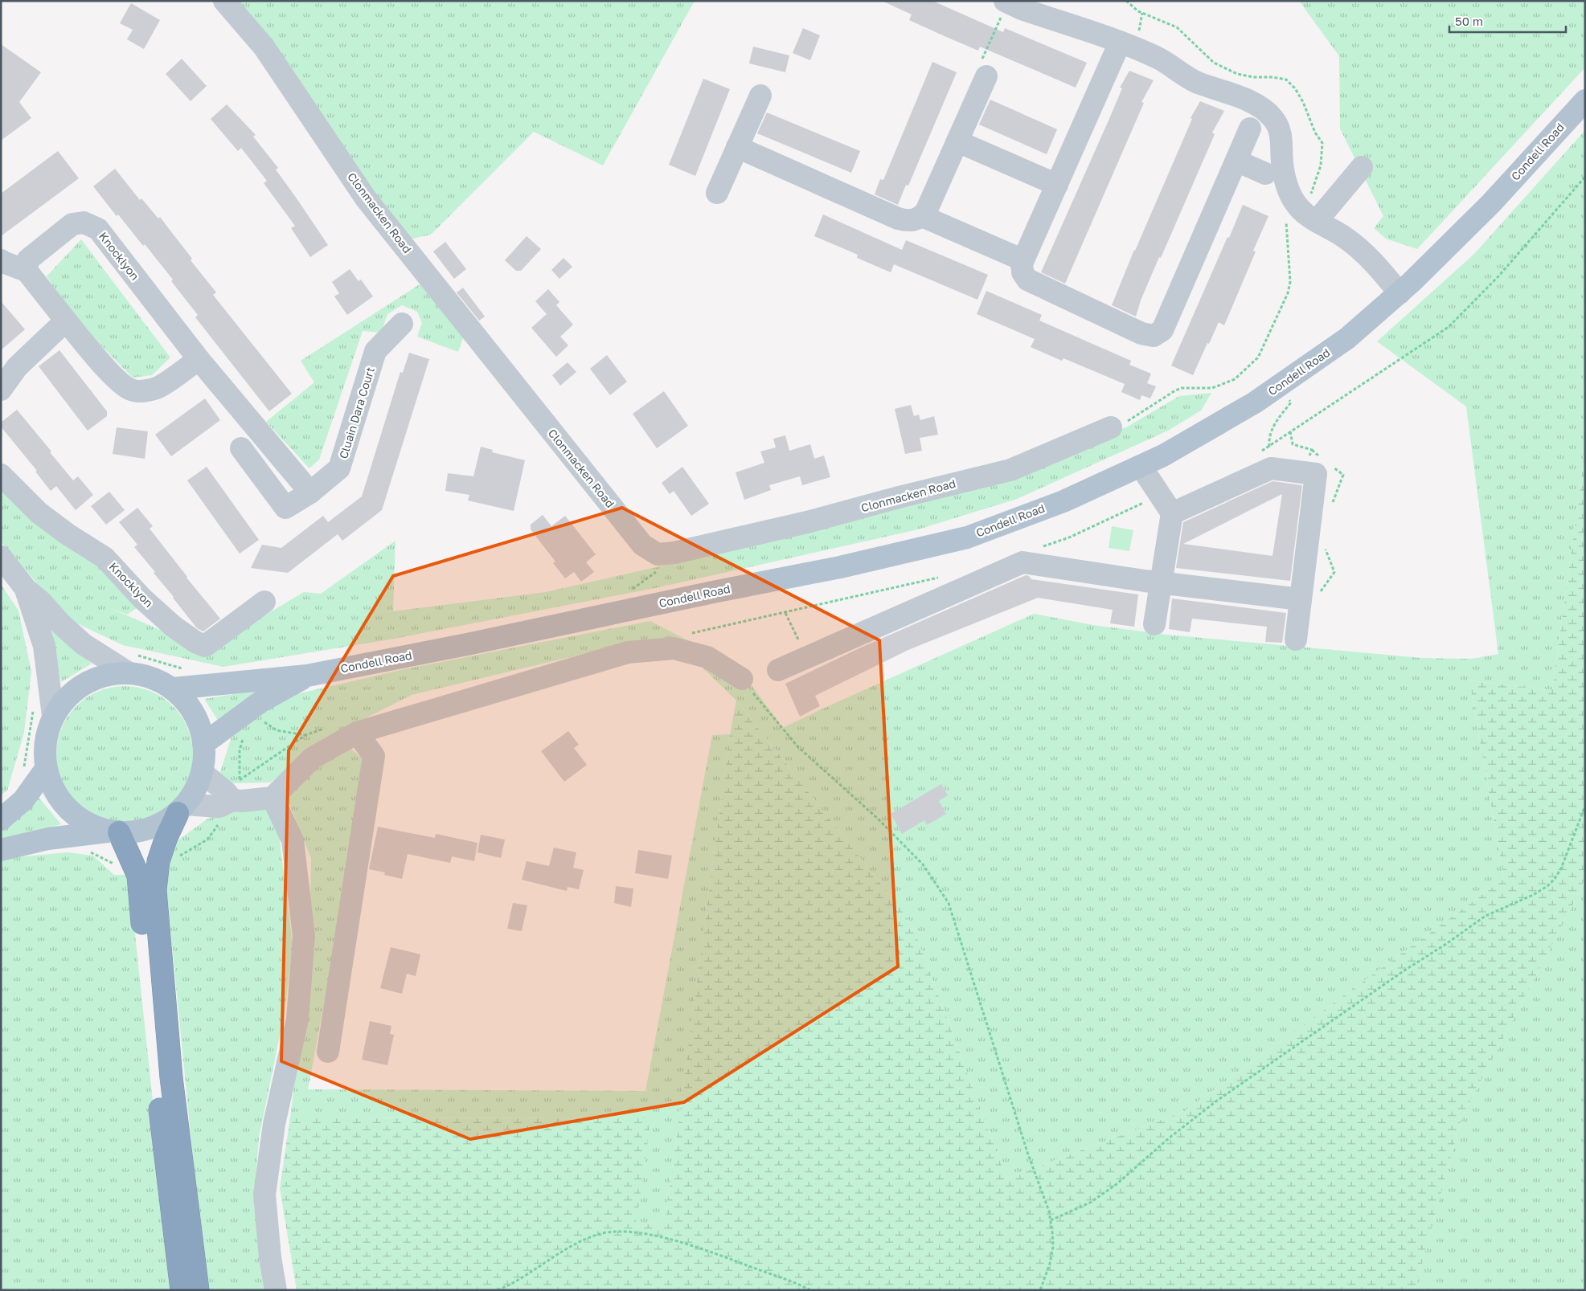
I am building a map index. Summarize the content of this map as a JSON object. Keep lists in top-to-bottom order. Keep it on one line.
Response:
{"streets":{"main road":["Condell Road"],"street":["Clonmacken Road","Knocklyon","Cluain Dara Court"]},"crossings":[["Knocklyon","Cluain Dara Court"]],"scale_bar":"50 m"}
